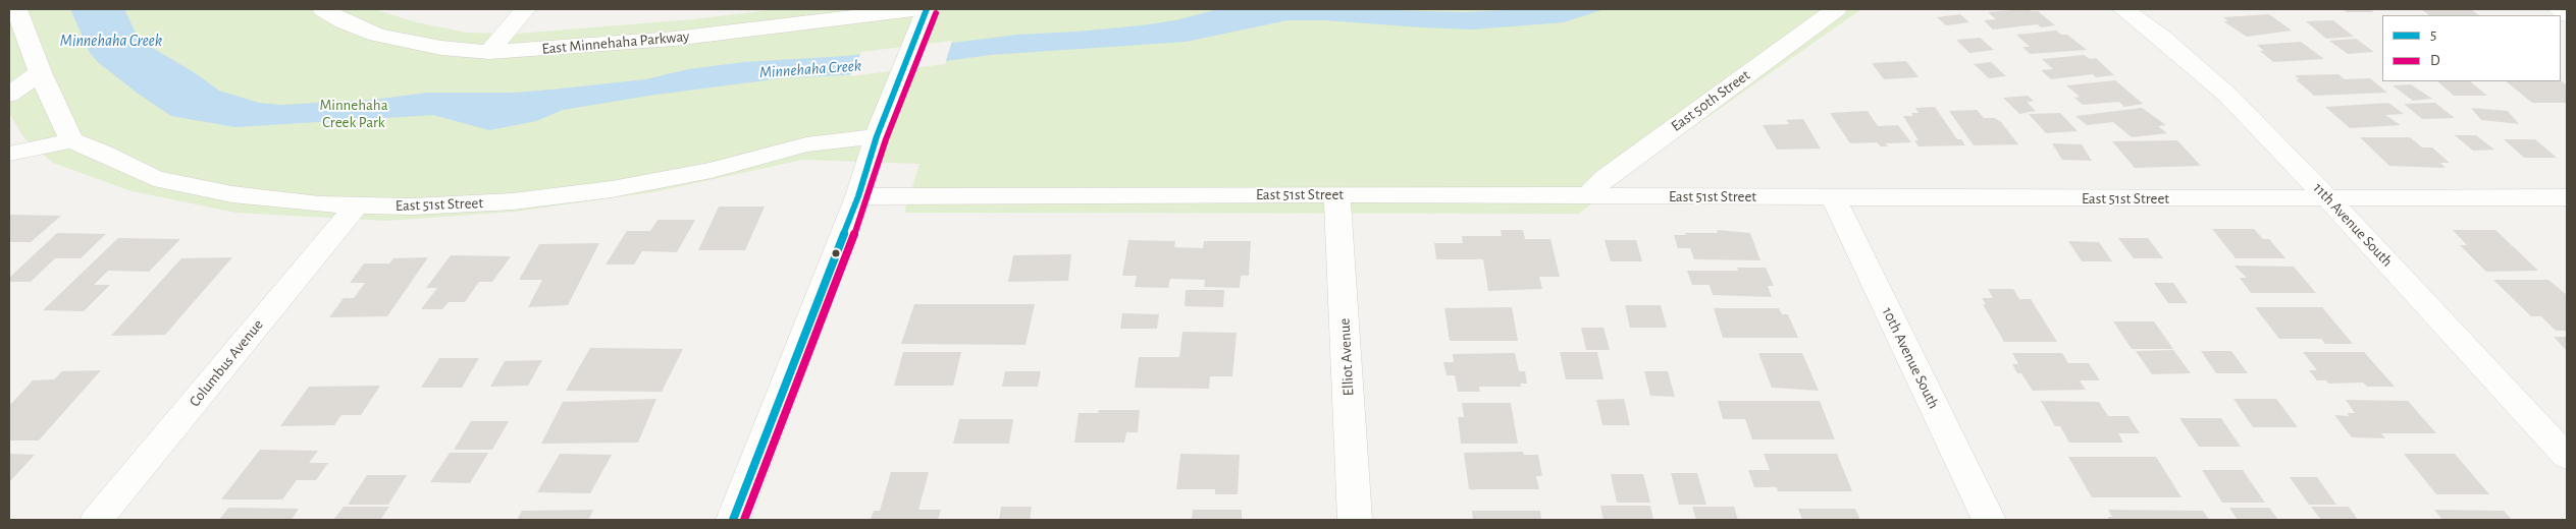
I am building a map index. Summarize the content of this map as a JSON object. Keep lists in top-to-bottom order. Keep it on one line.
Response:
{"streets":{"street":["East Minnehaha Parkway","East 50th Street","East 51st Street","11th Avenue South","Elliot Avenue","10th Avenue South","Columbus Avenue"]},"crossings":[["East 50th Street","East 51st Street"],["East 51st Street","11th Avenue South"],["East 51st Street","Elliot Avenue"],["East 51st Street","10th Avenue South"],["East 51st Street","Columbus Avenue"]],"water":["Minnehaha Creek"],"parks":["Minnehaha Creek Park"],"lines":["transit line 5","transit line D"],"legend":["5","D"]}
